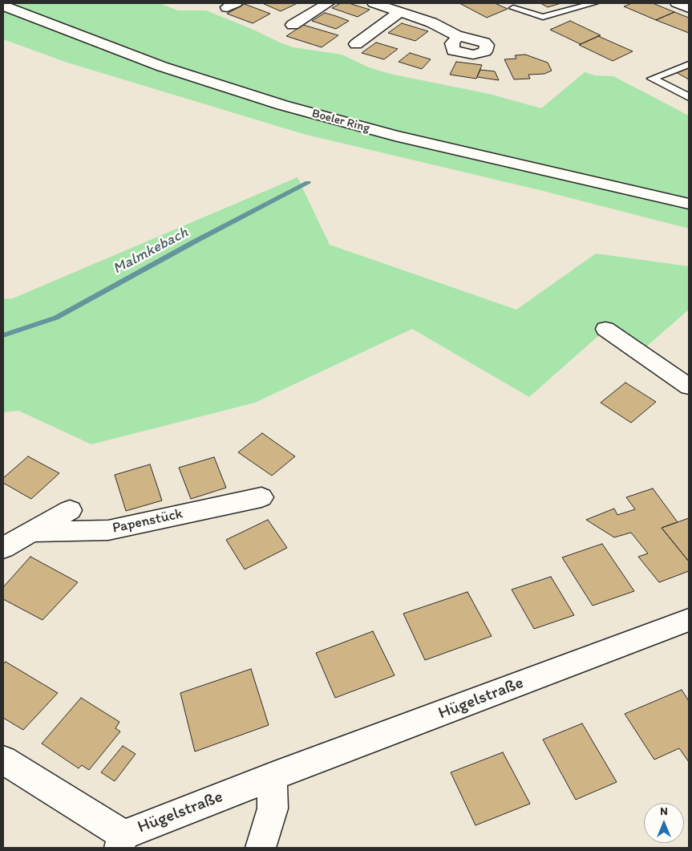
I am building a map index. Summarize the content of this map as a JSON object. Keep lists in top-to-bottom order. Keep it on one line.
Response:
{"streets":{"street":["Boeler Ring","Papenstück","Hügelstraße"]},"water":["Malmkebach"],"north":"top"}
